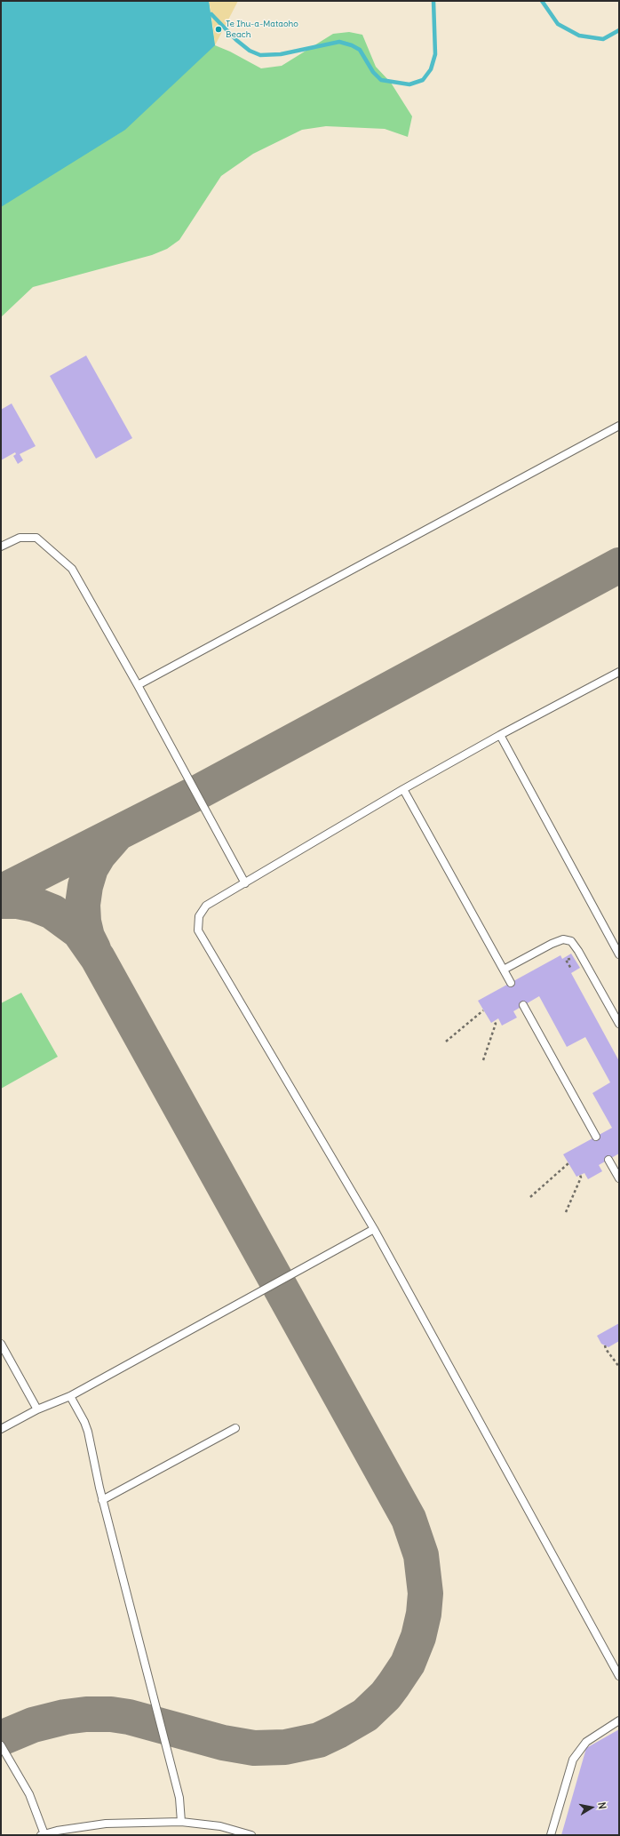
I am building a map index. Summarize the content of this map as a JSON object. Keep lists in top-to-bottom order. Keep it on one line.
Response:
{"places":["Te Ihu-a-Mataoho Beach"],"north":"right"}
